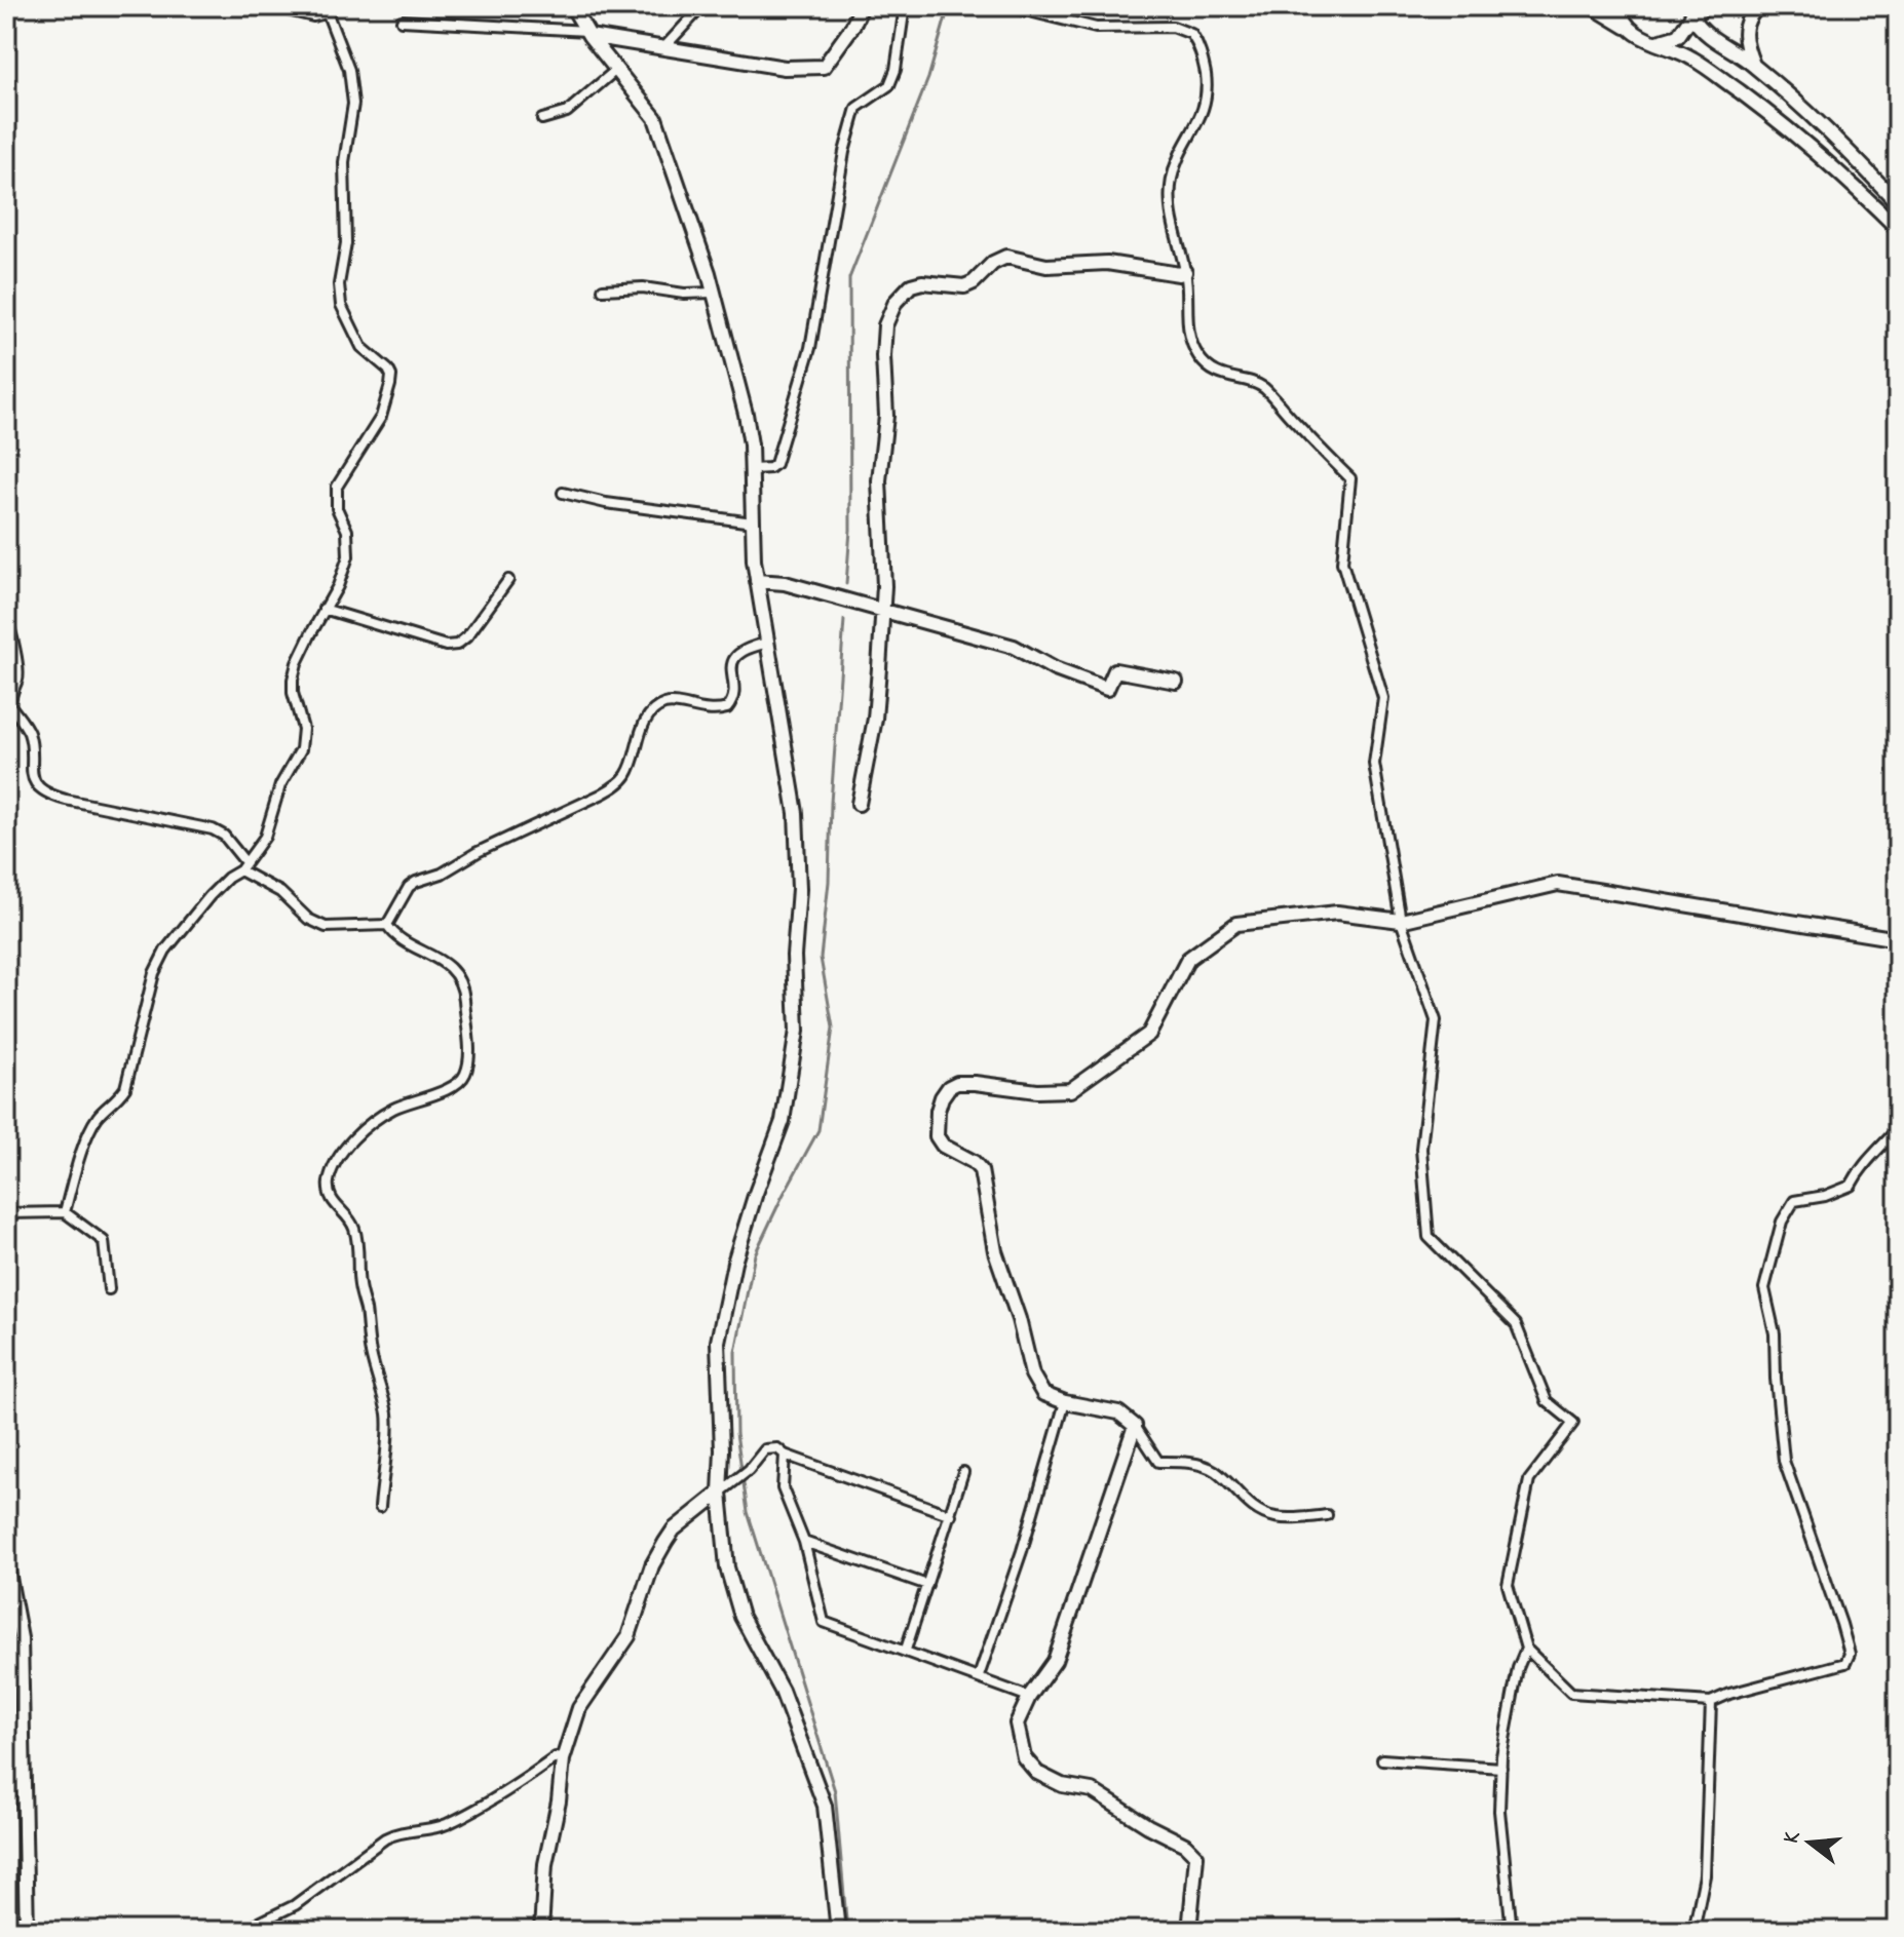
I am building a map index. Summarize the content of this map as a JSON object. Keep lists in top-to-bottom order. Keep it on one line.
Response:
{"north":"left"}
